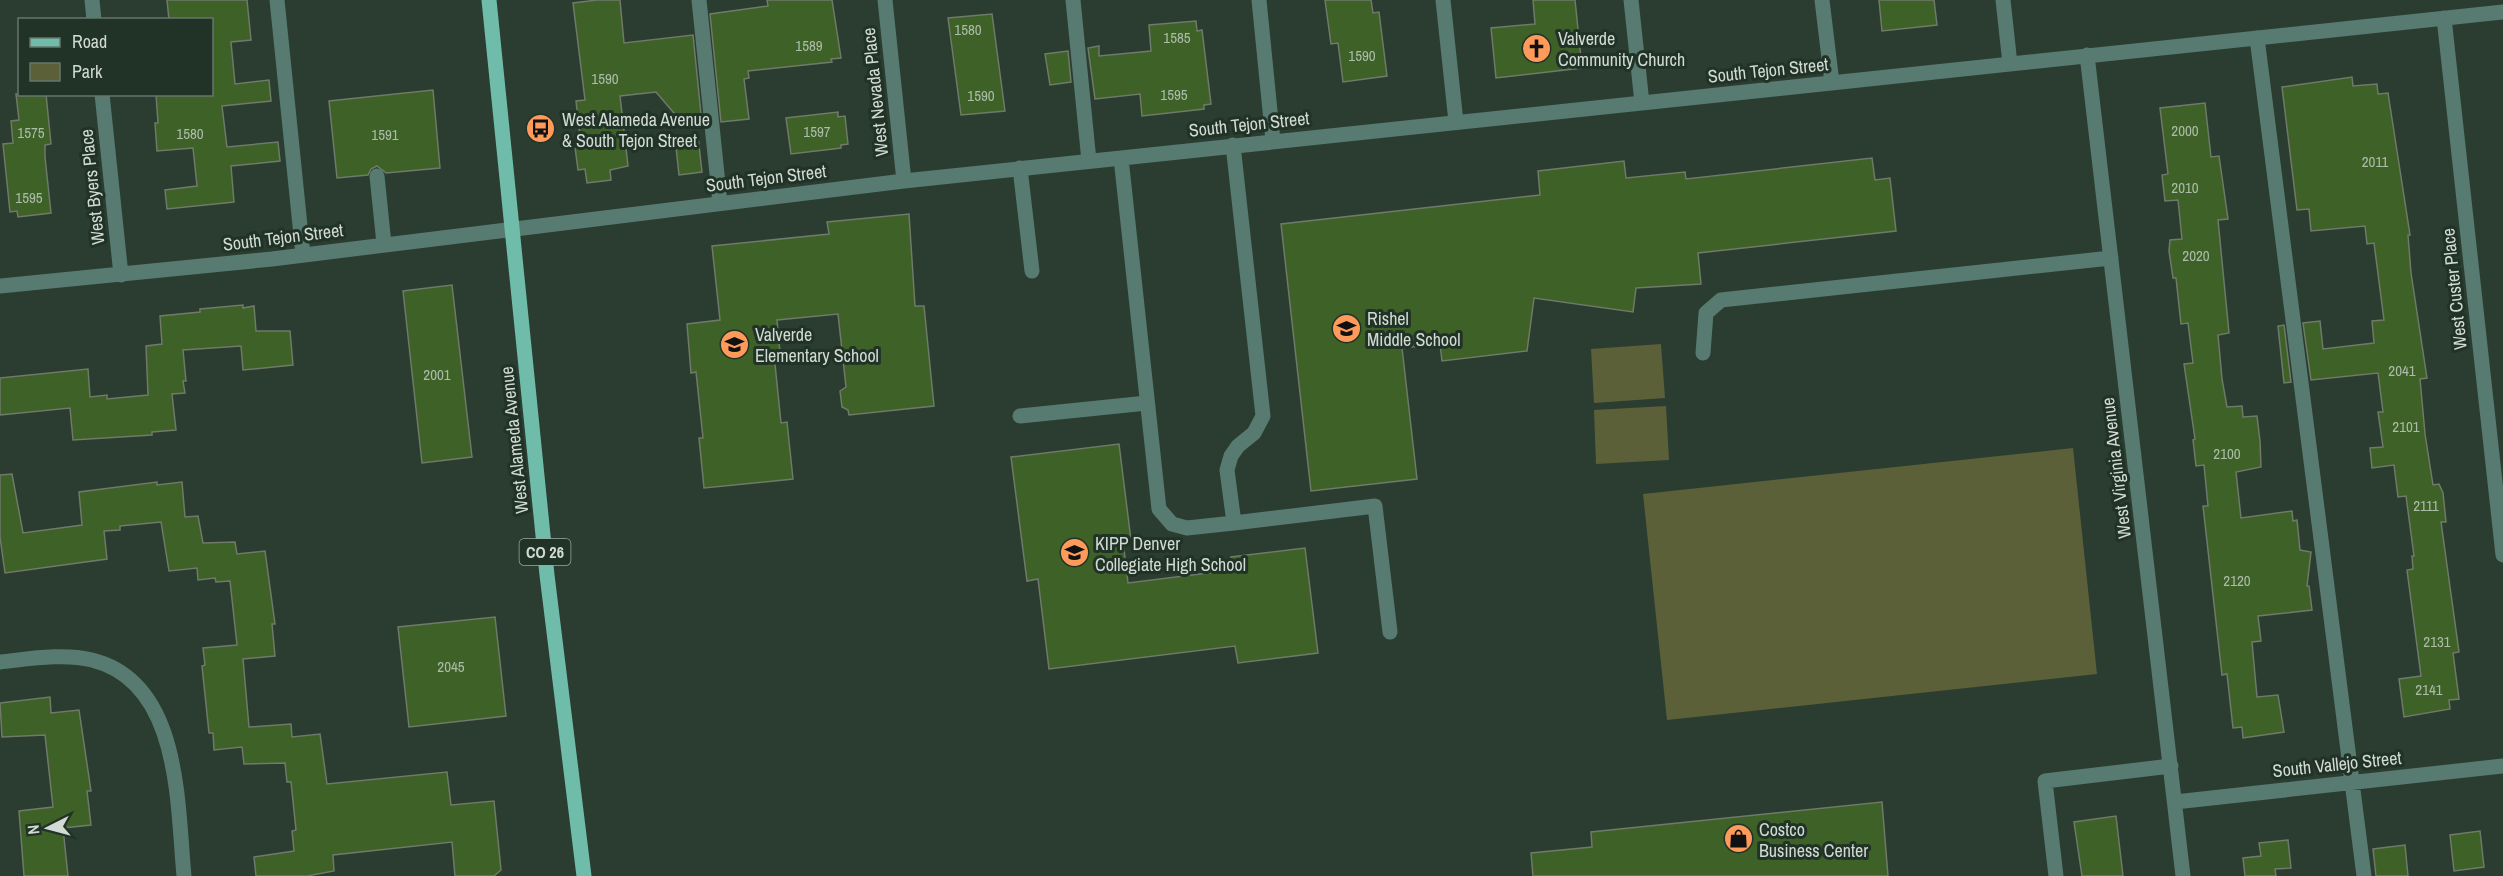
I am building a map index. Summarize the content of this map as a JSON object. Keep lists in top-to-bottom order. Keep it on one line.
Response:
{"streets":{"main road":["West Alameda Avenue","CO 26"],"street":["South Tejon Street","West Nevada Place","West Byers Place","West Custer Place","West Virginia Avenue","South Vallejo Street"]},"crossings":[["South Tejon Street","West Nevada Place"],["South Tejon Street","West Byers Place"],["South Tejon Street","West Custer Place"],["South Tejon Street","West Alameda Avenue"],["South Tejon Street","West Virginia Avenue"],["West Virginia Avenue","South Vallejo Street"]],"places":{"church":["Valverde Community Church"],"bus stop":["West Alameda Avenue & South Tejon Street"],"school or university":["Rishel Middle School","Valverde Elementary School","KIPP Denver Collegiate High School"],"shop":["Costco Business Center"]},"house_numbers":["1580","1585","1589","1590","1590","1595","1590","2000","1597","1575","1580","1591","2011","2010","1595","2020","2041","2001","2101","2100","2111","2120","2131","2045","2141"],"legend":["Road","Park"],"north":"left"}
